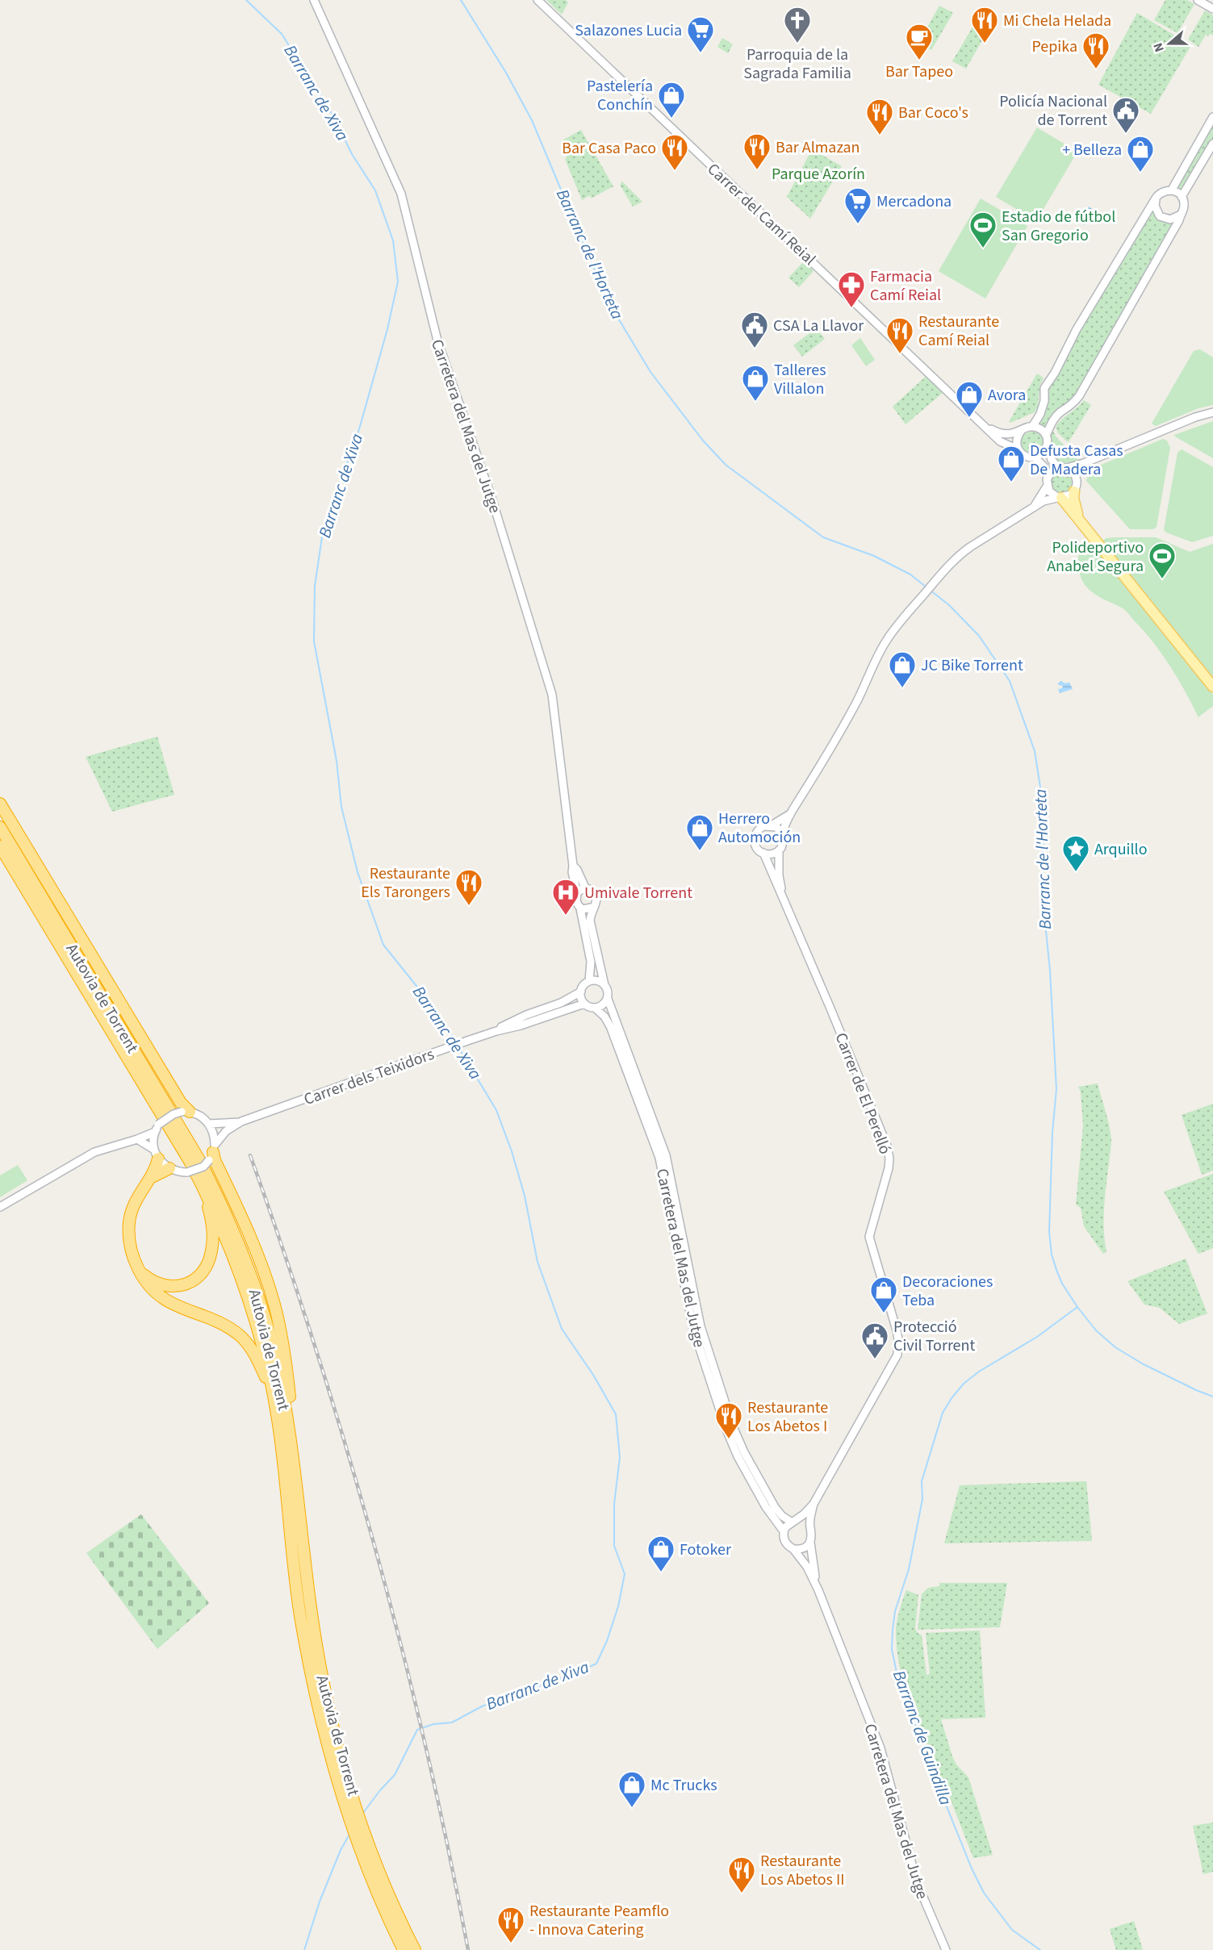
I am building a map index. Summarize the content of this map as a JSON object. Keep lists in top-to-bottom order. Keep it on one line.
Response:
{"streets":{"highway":["Autovia de Torrent"],"street":["Carrer del Camí Reial","Carretera del Mas del Jutge","Carrer dels Teixidors","Carrer de El Perelló"]},"crossings":[["Carretera del Mas del Jutge","Carrer dels Teixidors"]],"water":["Barranc de Xiva","Barranc de l'Horteta","Barranc de Guindilla"],"parks":["Parque Azorín"],"places":{"church":["Parroquia de la Sagrada Familia"],"restaurant":["Mi Chela Helada","Pepika","Bar Coco's","Bar Almazan","Bar Casa Paco","Restaurante Camí Reial","Restaurante Els Tarongers","Restaurante Los Abetos I","Restaurante Los Abetos II","Restaurante Peamflo - Innova Catering"],"supermarket":["Salazones Lucia","Mercadona"],"cafe":["Bar Tapeo"],"shop":["Pastelería Conchín","+ Belleza","Talleres Villalon","Avora","Defusta Casas De Madera","JC Bike Torrent","Herrero Automoción","Decoraciones Teba","Fotoker","Mc Trucks"],"public building":["Policía Nacional de Torrent","CSA La Llavor","Protecció Civil Torrent"],"sports":["Estadio de fútbol San Gregorio","Polideportivo Anabel Segura"],"pharmacy":["Farmacia Camí Reial"],"place":["Arquillo"],"hospital":["Umivale Torrent"]},"north":"left"}
